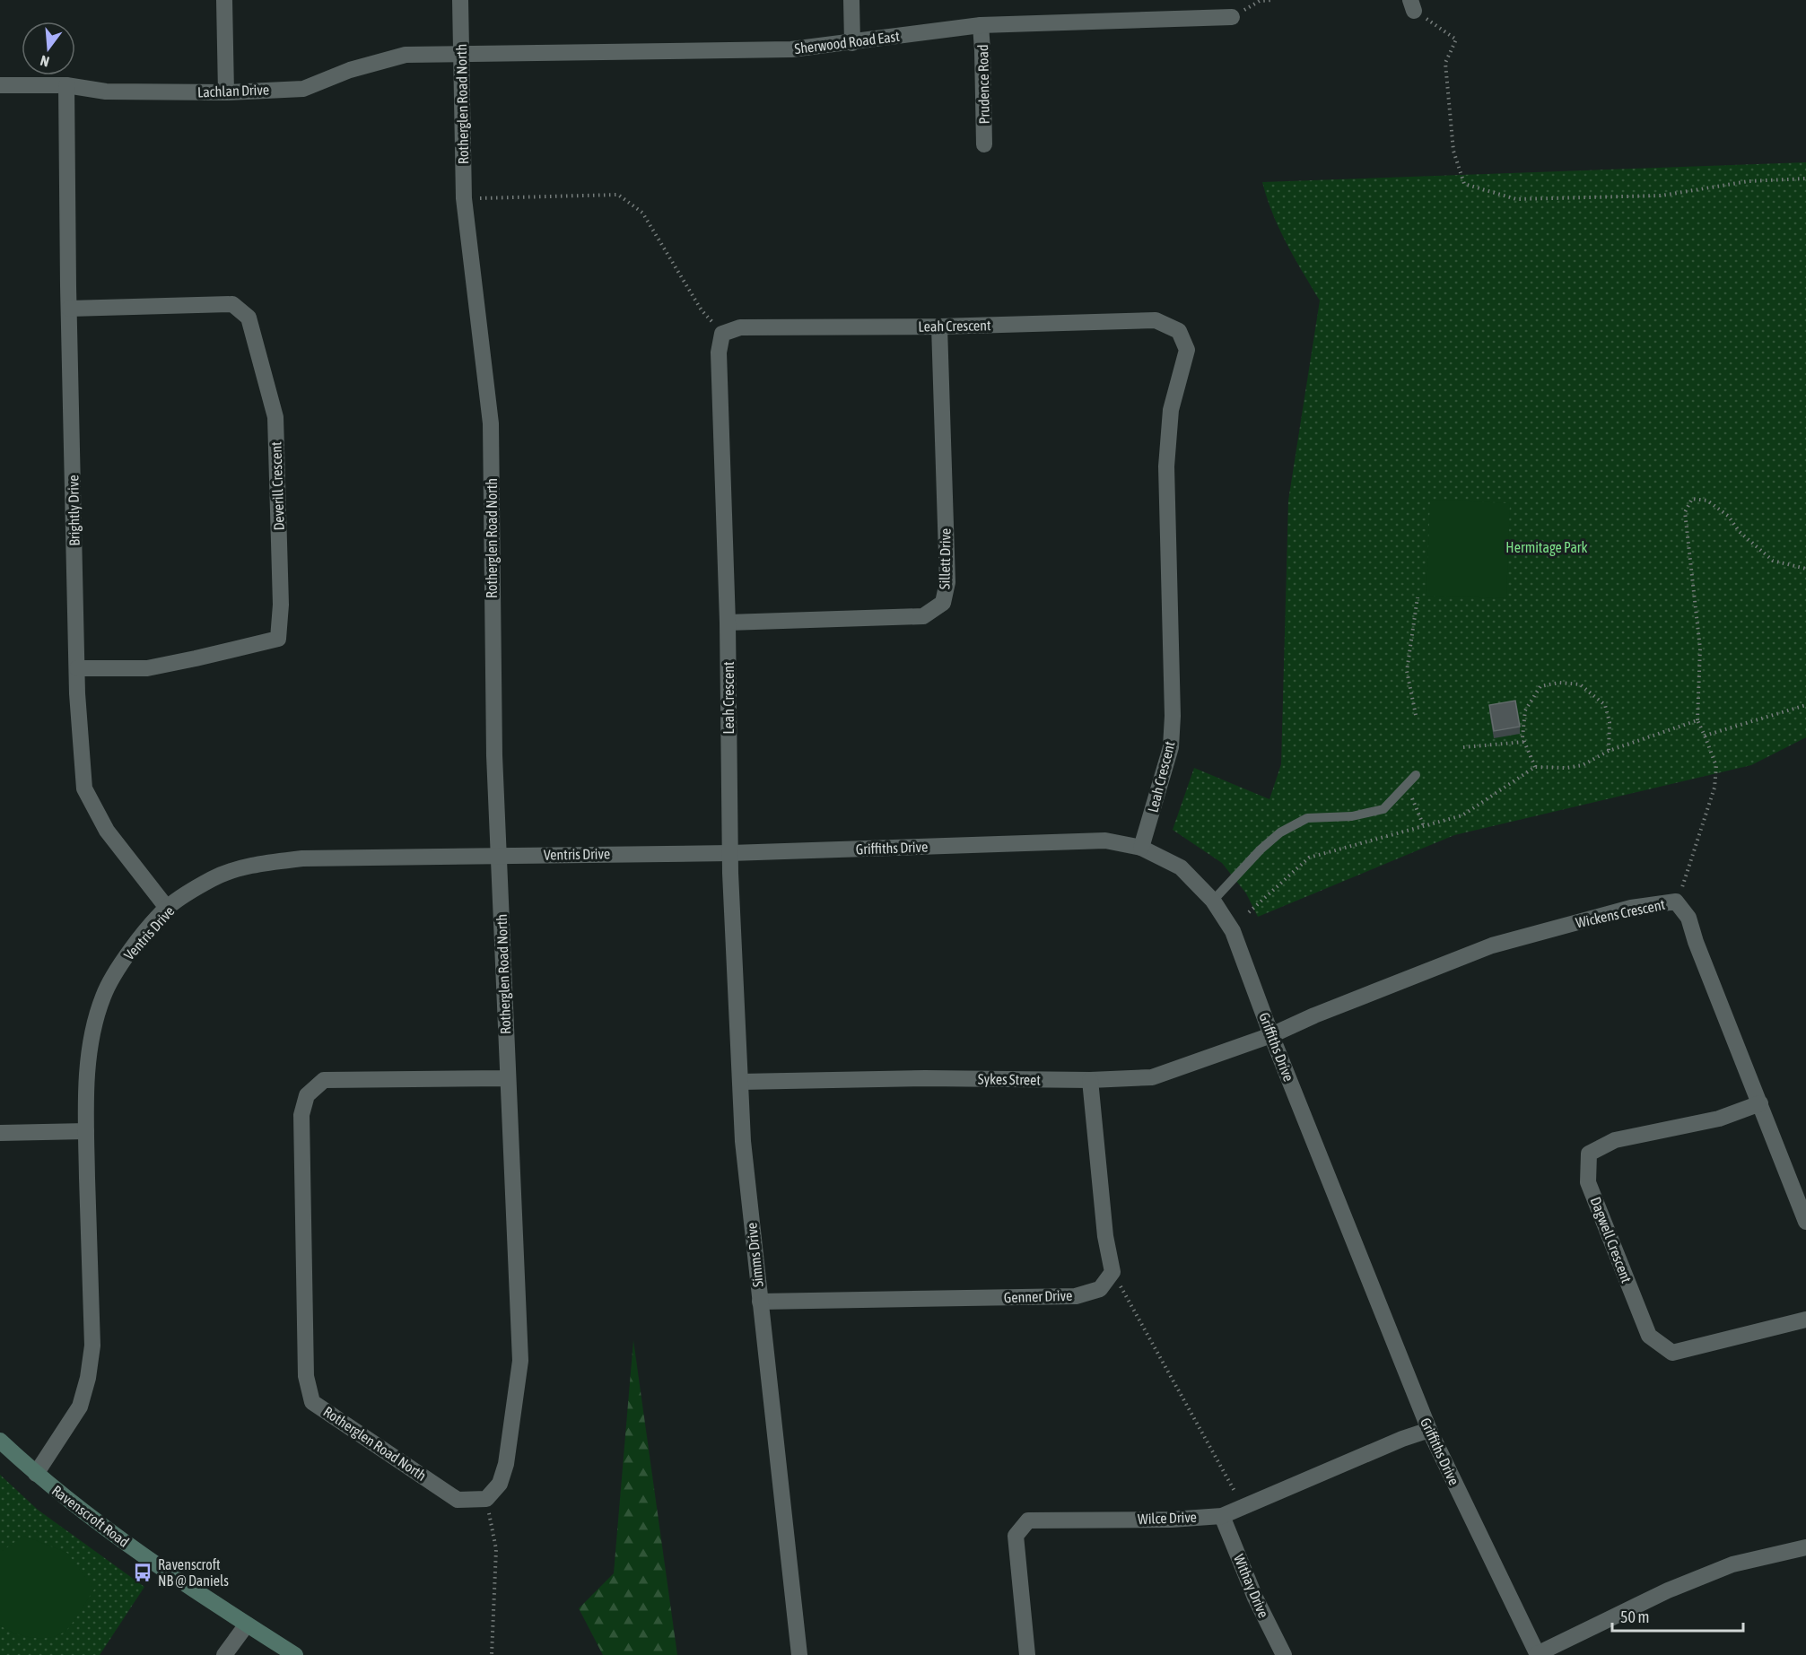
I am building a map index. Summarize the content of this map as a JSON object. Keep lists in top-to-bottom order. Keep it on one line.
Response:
{"streets":{"street":["Sherwood Road East","Prudence Road","Lachlan Drive","Rotherglen Road North","Leah Crescent","Deverill Crescent","Brightly Drive","Sillett Drive","Griffiths Drive","Ventris Drive","Wickens Crescent","Sykes Street","Dagwell Crescent","Simms Drive","Genner Drive","Ravenscroft Road","Wilce Drive","Withay Drive"]},"crossings":[["Sherwood Road East","Prudence Road"],["Sherwood Road East","Lachlan Drive"],["Sherwood Road East","Rotherglen Road North"],["Lachlan Drive","Rotherglen Road North"],["Lachlan Drive","Brightly Drive"],["Rotherglen Road North","Ventris Drive"],["Leah Crescent","Sillett Drive"],["Leah Crescent","Griffiths Drive"],["Leah Crescent","Ventris Drive"],["Leah Crescent","Simms Drive"],["Deverill Crescent","Brightly Drive"],["Brightly Drive","Ventris Drive"],["Griffiths Drive","Ventris Drive"],["Griffiths Drive","Wickens Crescent"],["Griffiths Drive","Sykes Street"],["Griffiths Drive","Simms Drive"],["Griffiths Drive","Wilce Drive"],["Ventris Drive","Simms Drive"],["Ventris Drive","Ravenscroft Road"],["Wickens Crescent","Sykes Street"],["Wickens Crescent","Dagwell Crescent"],["Sykes Street","Simms Drive"],["Simms Drive","Genner Drive"],["Wilce Drive","Withay Drive"]],"parks":["Hermitage Park"],"places":{"bus stop":["Ravenscroft NB @ Daniels"]},"scale_bar":"50 m","north":"bottom"}
